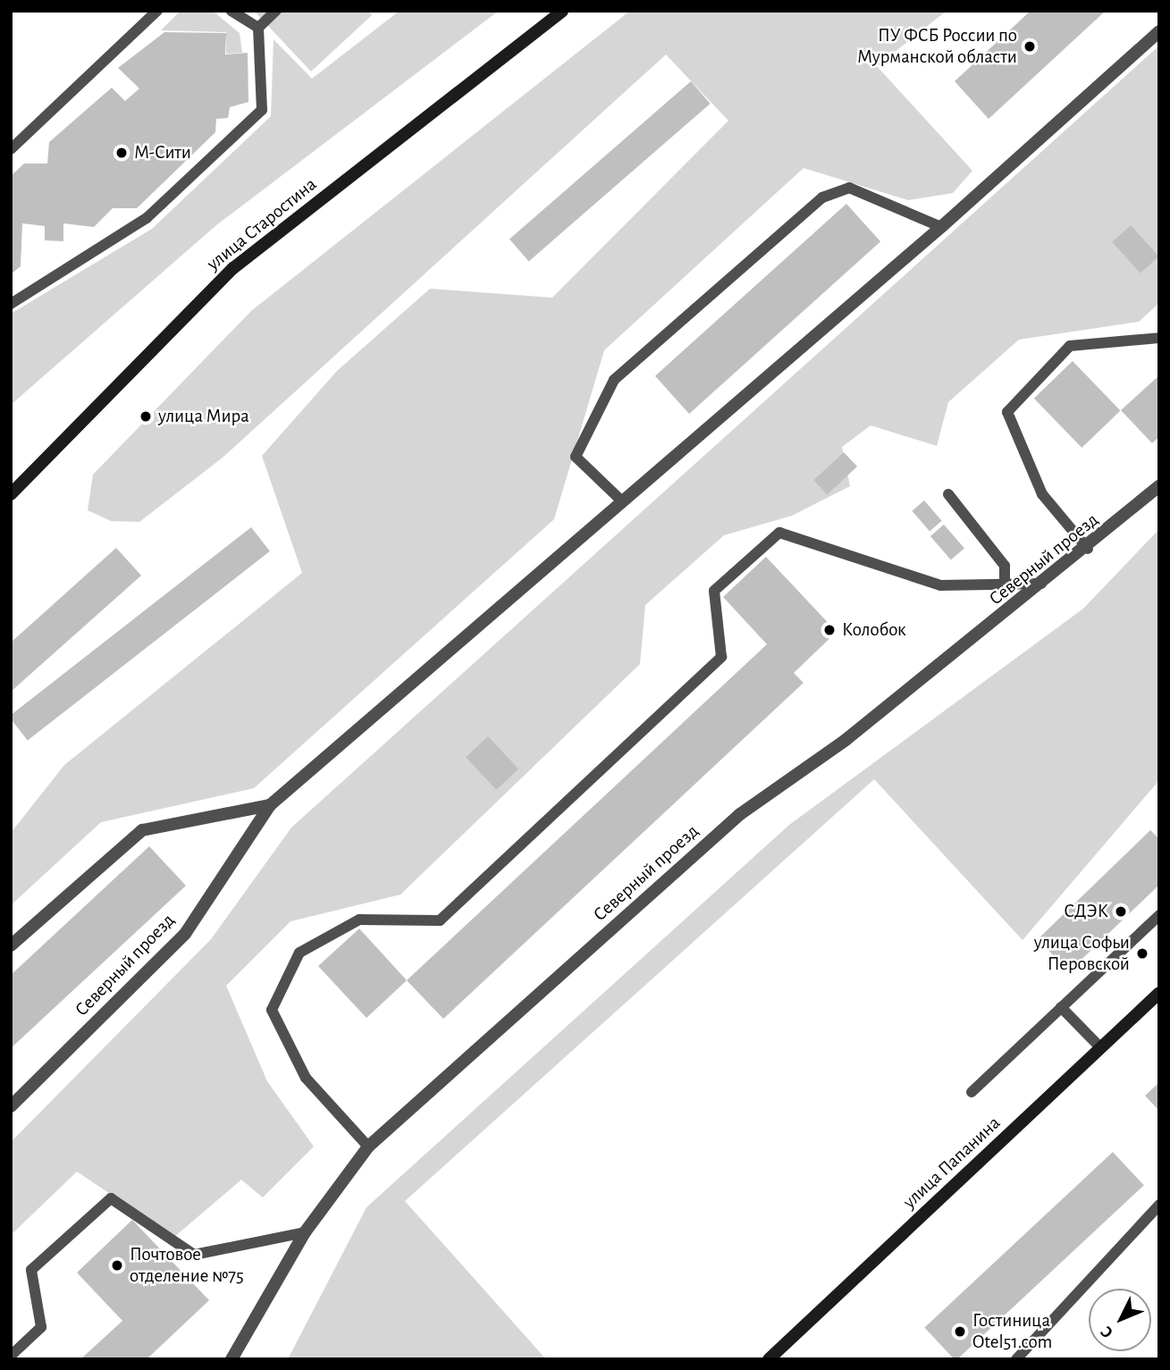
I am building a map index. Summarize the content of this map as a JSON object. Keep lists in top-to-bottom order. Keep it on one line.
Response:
{"streets":{"main road":["улица Старостина","улица Папанина"],"street":["Северный проезд"]},"places":["ПУ ФСБ России по Мурманской области","М-Сити","улица Мира","Колобок","СДЭК","улица Софьи Перовской","Почтовое отделение №75","Гостиница Otel51.com"],"north":"bottom left"}
